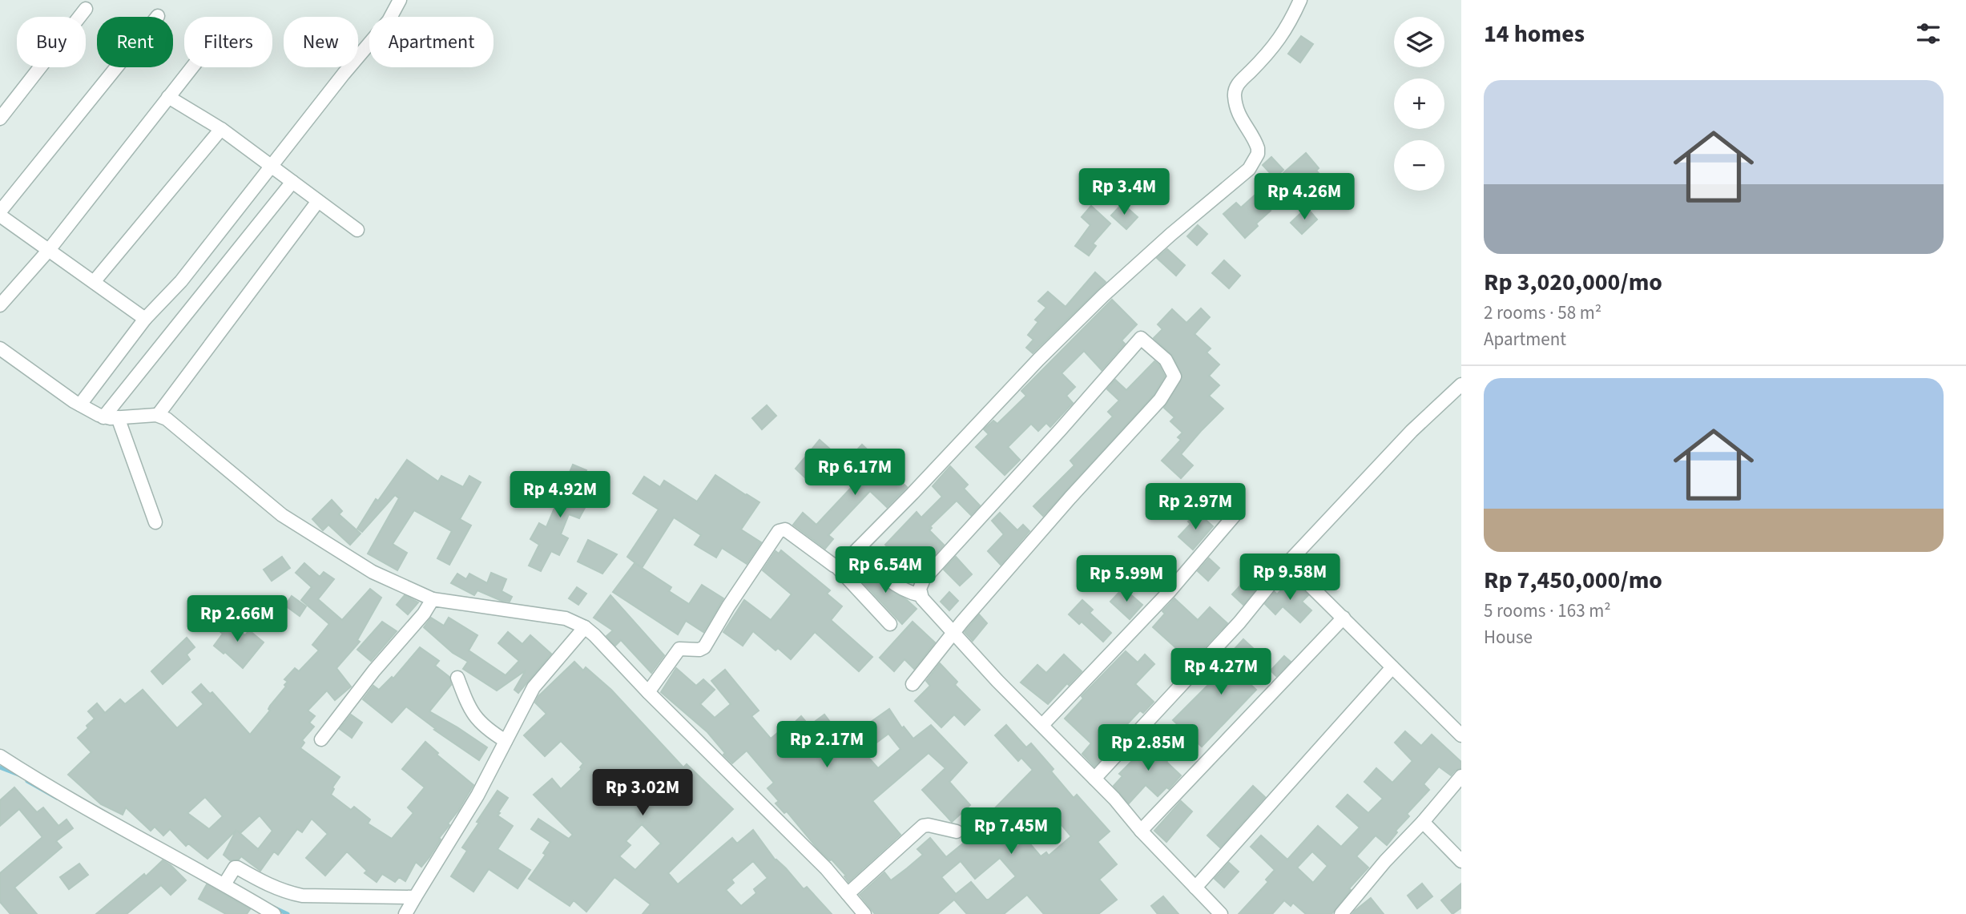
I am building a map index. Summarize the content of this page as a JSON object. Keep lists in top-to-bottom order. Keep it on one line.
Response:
{"page":{"heading":"14 homes","map_buttons":["+","−"],"chip":["Buy","Rent","Filters","New","Apartment"],"list":[{"name":"Rp 3,020,000/mo","note":"2 rooms · 58 m² · Apartment"},{"name":"Rp 7,450,000/mo","note":"5 rooms · 163 m² · House"}],"price":["Rp 3.4M","Rp 4.26M","Rp 6.17M","Rp 4.92M","Rp 2.97M","Rp 6.54M","Rp 9.58M","Rp 5.99M","Rp 2.66M","Rp 4.27M","Rp 2.17M","Rp 2.85M","Rp 3.02M","Rp 7.45M"]}}
